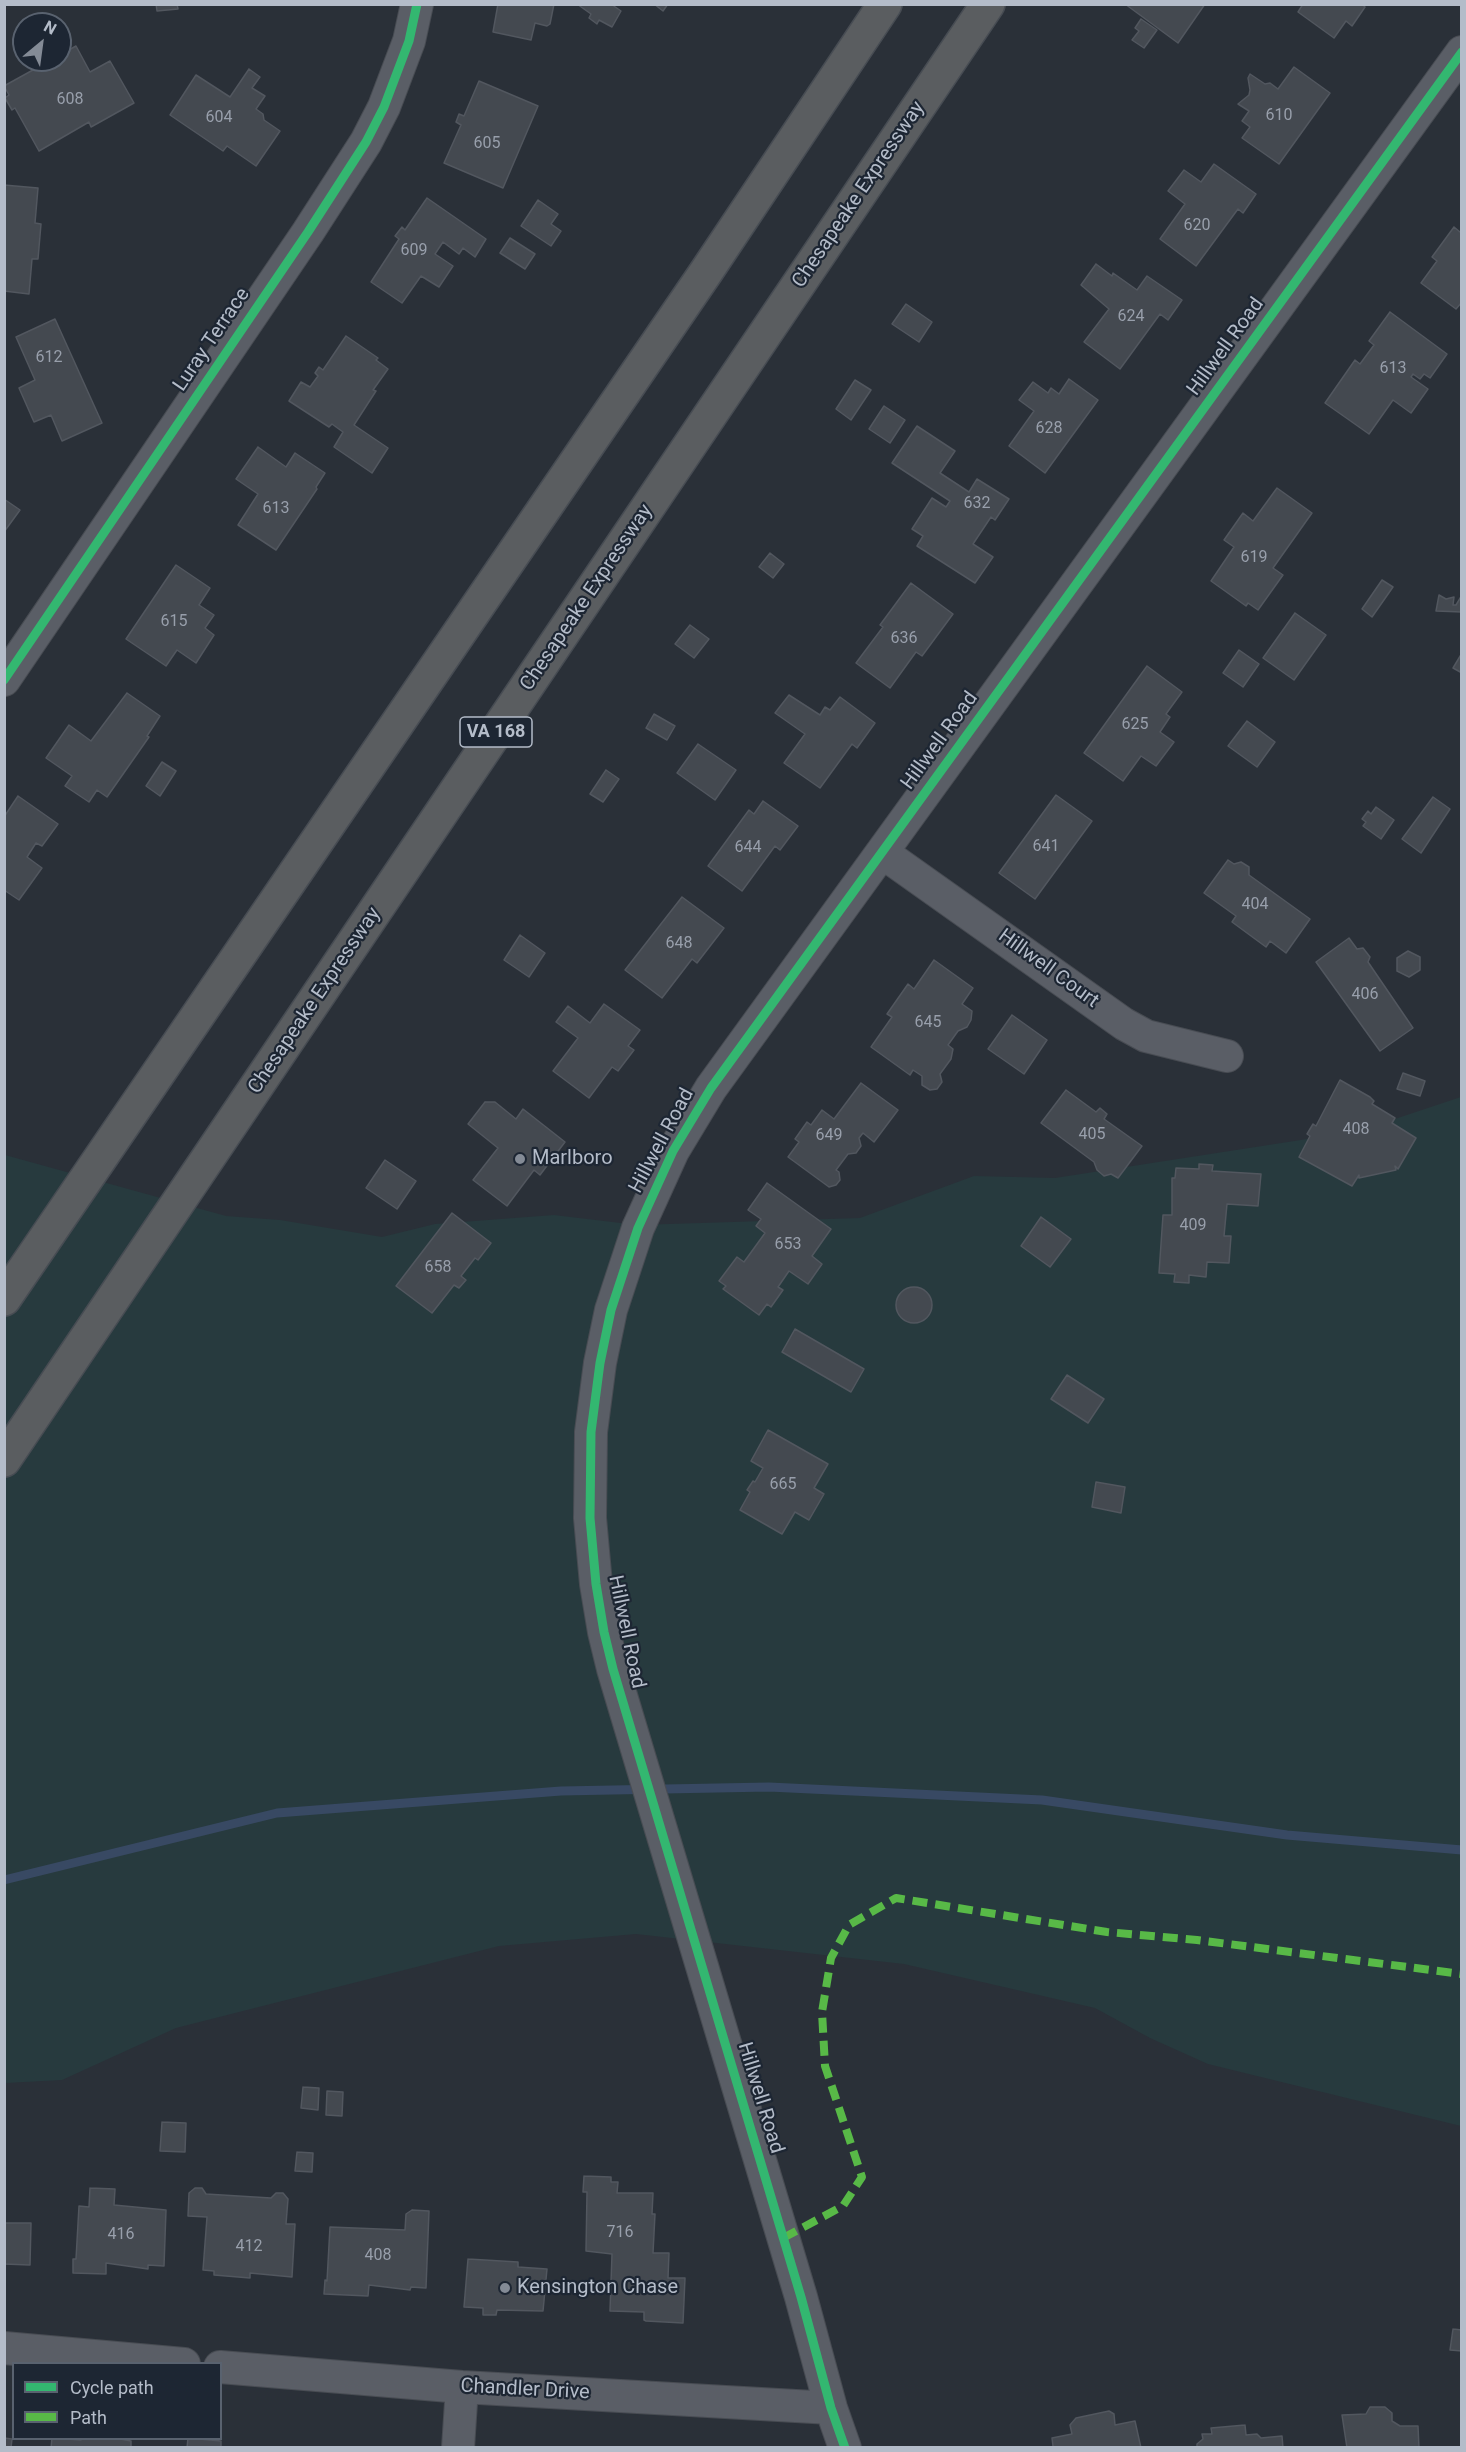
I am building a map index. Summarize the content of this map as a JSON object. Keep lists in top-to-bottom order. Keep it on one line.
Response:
{"streets":{"highway":["Chesapeake Expressway","VA 168"],"street":["Luray Terrace","Hillwell Road","Hillwell Court","Chandler Drive"]},"crossings":[["Hillwell Road","Hillwell Court"],["Hillwell Road","Chandler Drive"]],"places":["Marlboro","Kensington Chase"],"house_numbers":["608","610","604","605","620","609","624","612","613","628","632","613","619","615","636","625","641","644","404","648","406","645","408","405","649","409","653","658","665","716","416","412","408"],"legend":["Cycle path","Path"],"north":"top right"}
